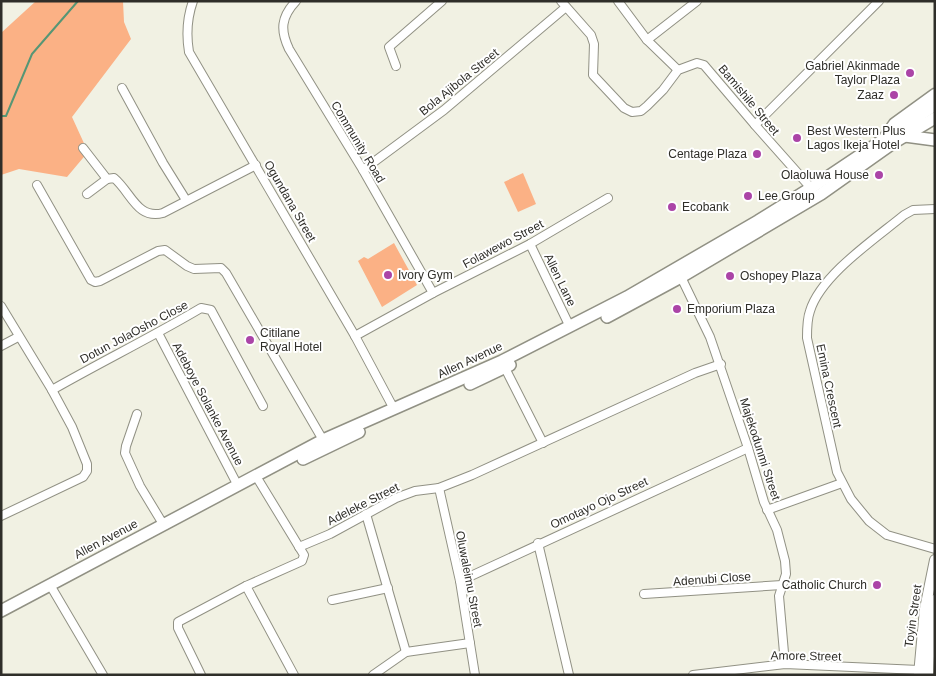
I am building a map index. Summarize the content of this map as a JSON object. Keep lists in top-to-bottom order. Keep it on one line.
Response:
{"streets":{"main road":["Allen Avenue"],"street":["Bola Ajibola Street","Bamishile Street","Community Road","Ogundana Street","Folawewo Street","Allen Lane","Dotun JolaOsho Close","Emina Crescent","Adeboye Solanke Avenue","Majekodunmi Street","Omotayo Ojo Street","Adeleke Street","Oluwaleimu Street","Adenubi Close","Toyin Street","Amore Street"]},"crossings":[["Bola Ajibola Street","Community Road"],["Bamishile Street","Allen Avenue"],["Community Road","Folawewo Street"],["Ogundana Street","Folawewo Street"],["Ogundana Street","Allen Avenue"],["Folawewo Street","Allen Lane"],["Allen Lane","Allen Avenue"],["Dotun JolaOsho Close","Adeboye Solanke Avenue"],["Allen Avenue","Adeboye Solanke Avenue"],["Allen Avenue","Majekodunmi Street"],["Majekodunmi Street","Omotayo Ojo Street"],["Majekodunmi Street","Adeleke Street"],["Majekodunmi Street","Adenubi Close"],["Majekodunmi Street","Amore Street"],["Omotayo Ojo Street","Oluwaleimu Street"],["Adeleke Street","Oluwaleimu Street"],["Toyin Street","Amore Street"]],"places":["Gabriel Akinmade Taylor Plaza","Zaaz","Best Western Plus Lagos Ikeja Hotel","Centage Plaza","Olaoluwa House","Lee Group","Ecobank","Ivory Gym","Oshopey Plaza","Emporium Plaza","Citilane Royal Hotel","Catholic Church"]}
